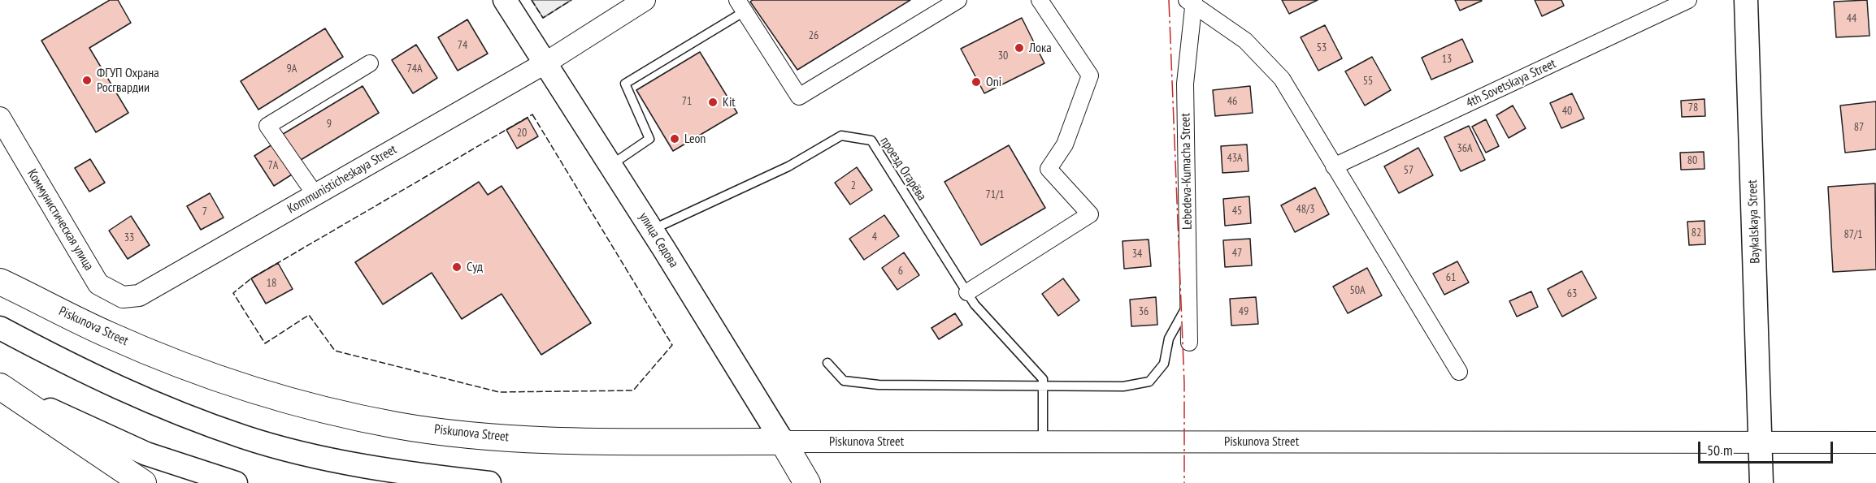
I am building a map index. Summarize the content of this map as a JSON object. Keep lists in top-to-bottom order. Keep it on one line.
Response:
{"streets":{"main road":["Baykalskaya Street","улица Седова","Piskunova Street"],"street":["4th Sovetskaya Street","Lebedeva-Kumacha Street","Kommunisticheskaya Street"],"lane":["проезд Огарёва"]},"crossings":[["проезд Огарёва","улица Седова"],["Kommunisticheskaya Street","улица Седова"],["Baykalskaya Street","Piskunova Street"],["улица Седова","Piskunova Street"]],"places":["Лока","ФГУП Охрана Росгвардии","Oni","Kit","Leon","Суд"],"house_numbers":["44","26","74","53","30","13","9А","74А","55","71","46","78","40","9","87","20","36А","43А","80","7А","57","2","71/1","48/3","45","7","82","87/1","4","33","47","34","6","61","18","50А","63","36","49"],"scale_bar":"50 m"}
